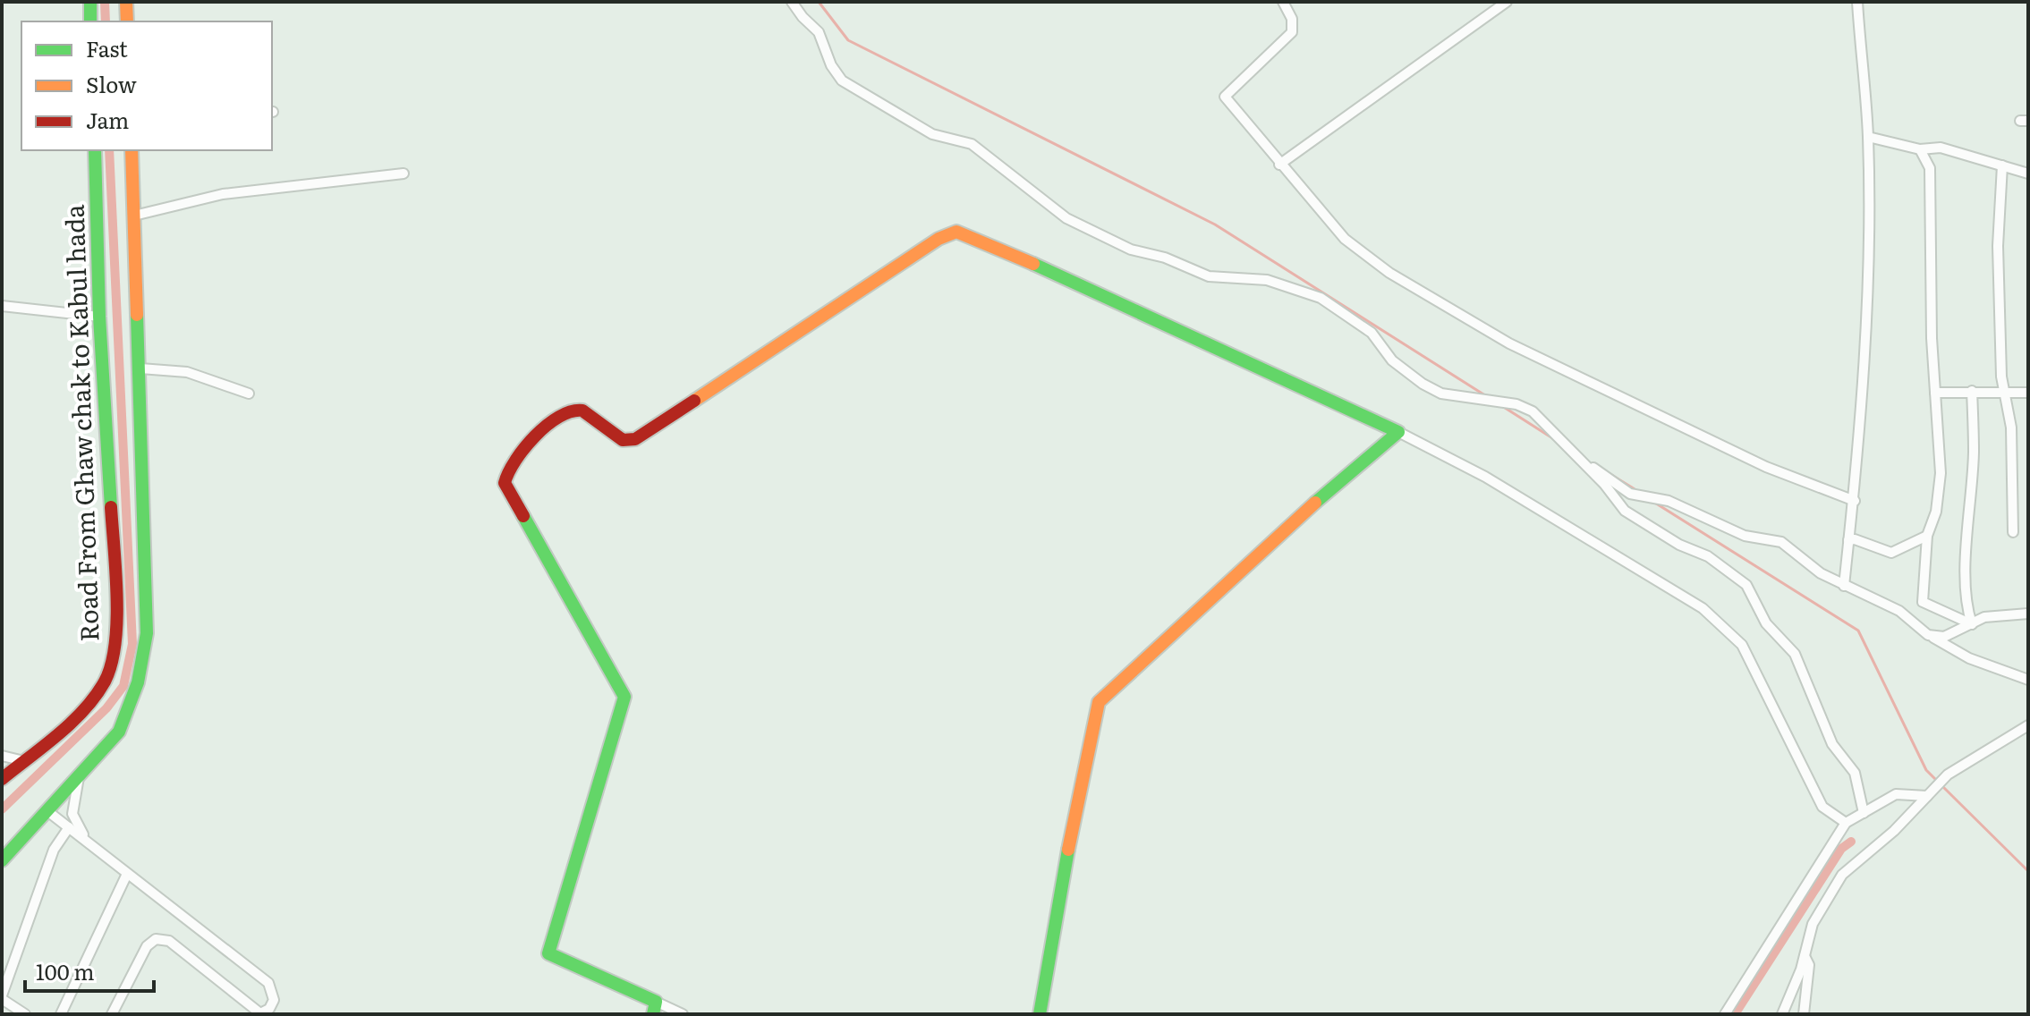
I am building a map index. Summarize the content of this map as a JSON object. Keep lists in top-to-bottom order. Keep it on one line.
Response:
{"streets":{"street":["Road From Ghaw chak to Kabul hada"]},"legend":["Fast","Slow","Jam"],"scale_bar":"100 m"}
